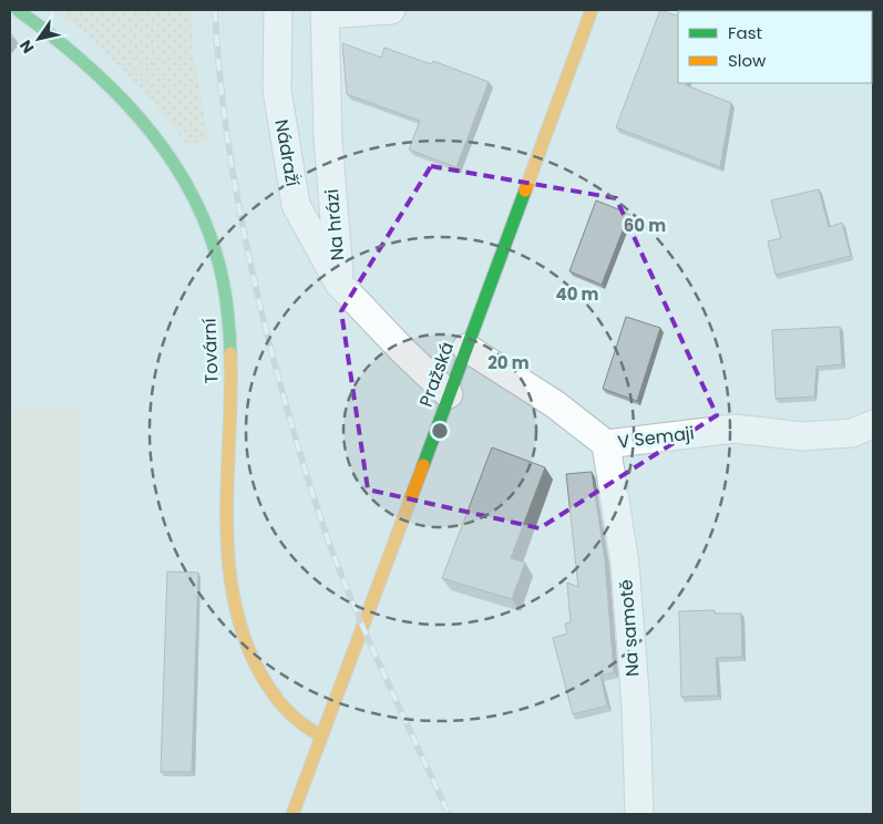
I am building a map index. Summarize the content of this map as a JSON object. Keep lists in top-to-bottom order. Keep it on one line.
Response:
{"streets":{"street":["Nádraží","Na hrázi","Tovární","Pražská","V Semaji","Na samotě"]},"crossings":[["Nádraží","Na hrázi"],["Na hrázi","Pražská"],["Tovární","Pražská"],["Pražská","V Semaji"],["V Semaji","Na samotě"]],"legend":["Fast","Slow"],"north":"bottom left","rings":["60 m","40 m","20 m"]}
